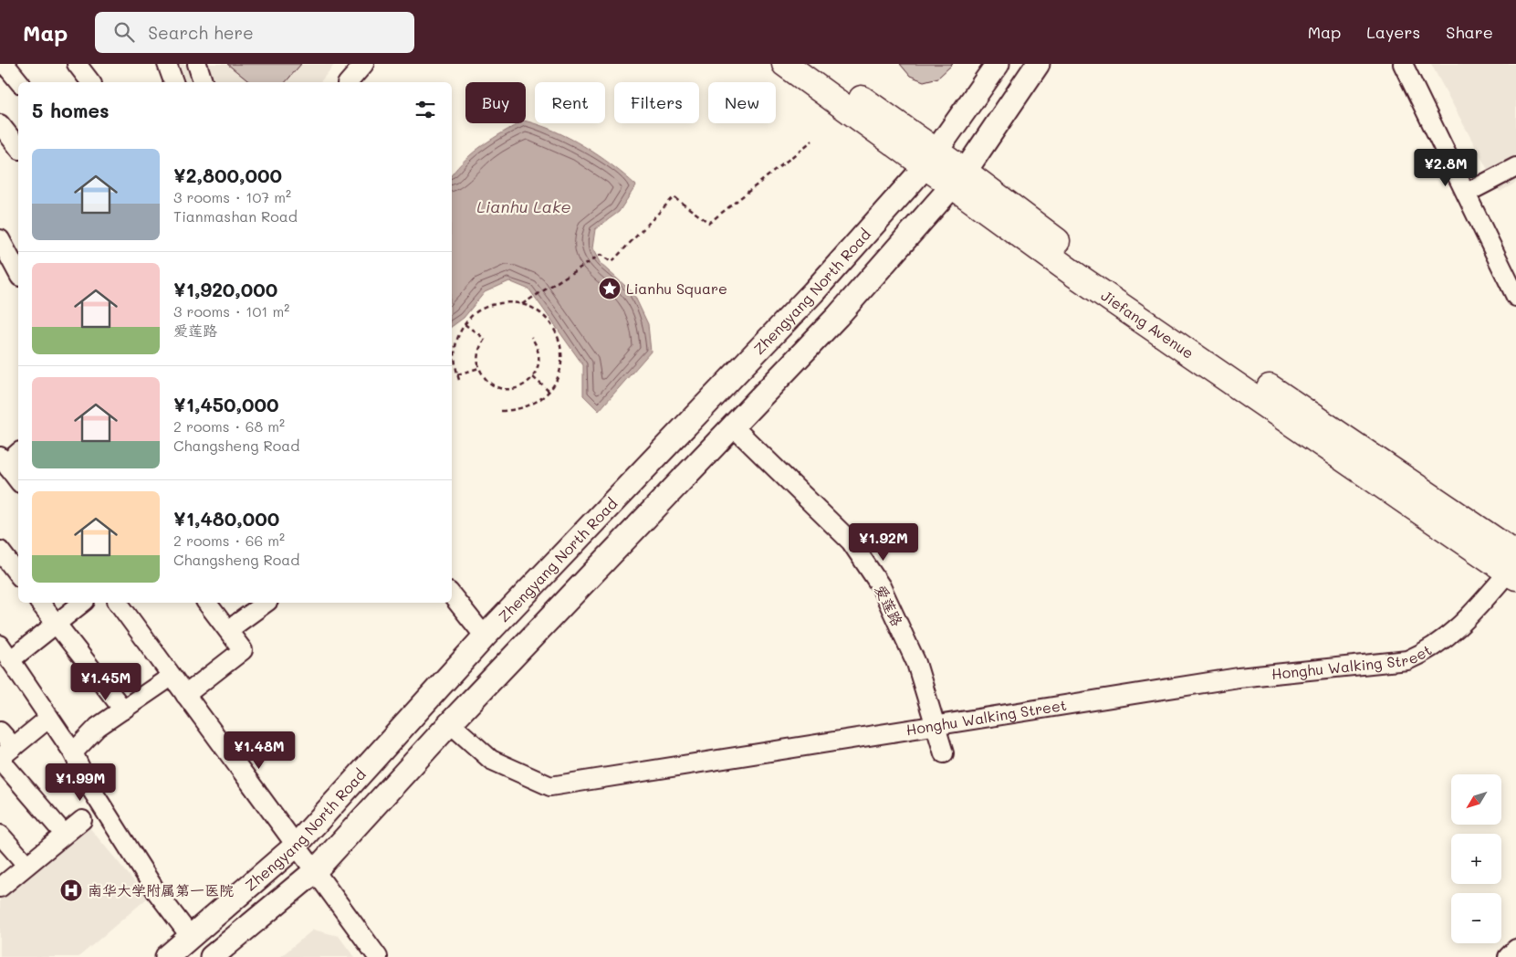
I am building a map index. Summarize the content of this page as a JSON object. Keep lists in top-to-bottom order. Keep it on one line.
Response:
{"streets":{"highway":["Jiefang Avenue"],"main road":["Zhengyang North Road"],"street":["爱莲路","Honghu Walking Street"]},"crossings":[["Zhengyang North Road","Jiefang Avenue"],["Zhengyang North Road","爱莲路"],["Zhengyang North Road","Honghu Walking Street"],["Jiefang Avenue","Honghu Walking Street"],["爱莲路","Honghu Walking Street"]],"water":["Lianhu Lake"],"places":{"place":["Lianhu Square"],"hospital":["南华大学附属第一医院"]},"north":"bottom left","page":{"header":"Map","search":"Search here","nav":["Map","Layers","Share"],"chip":["Buy","Rent","Filters","New"],"heading":"5 homes","list":[{"name":"¥2,800,000","note":"3 rooms · 107 m² · Tianmashan Road"},{"name":"¥1,920,000","note":"3 rooms · 101 m² · 爱莲路"},{"name":"¥1,450,000","note":"2 rooms · 68 m² · Changsheng Road"},{"name":"¥1,480,000","note":"2 rooms · 66 m² · Changsheng Road"}],"price":["¥2.8M","¥1.92M","¥1.45M","¥1.48M","¥1.99M"],"map_buttons":["+","−"]}}
